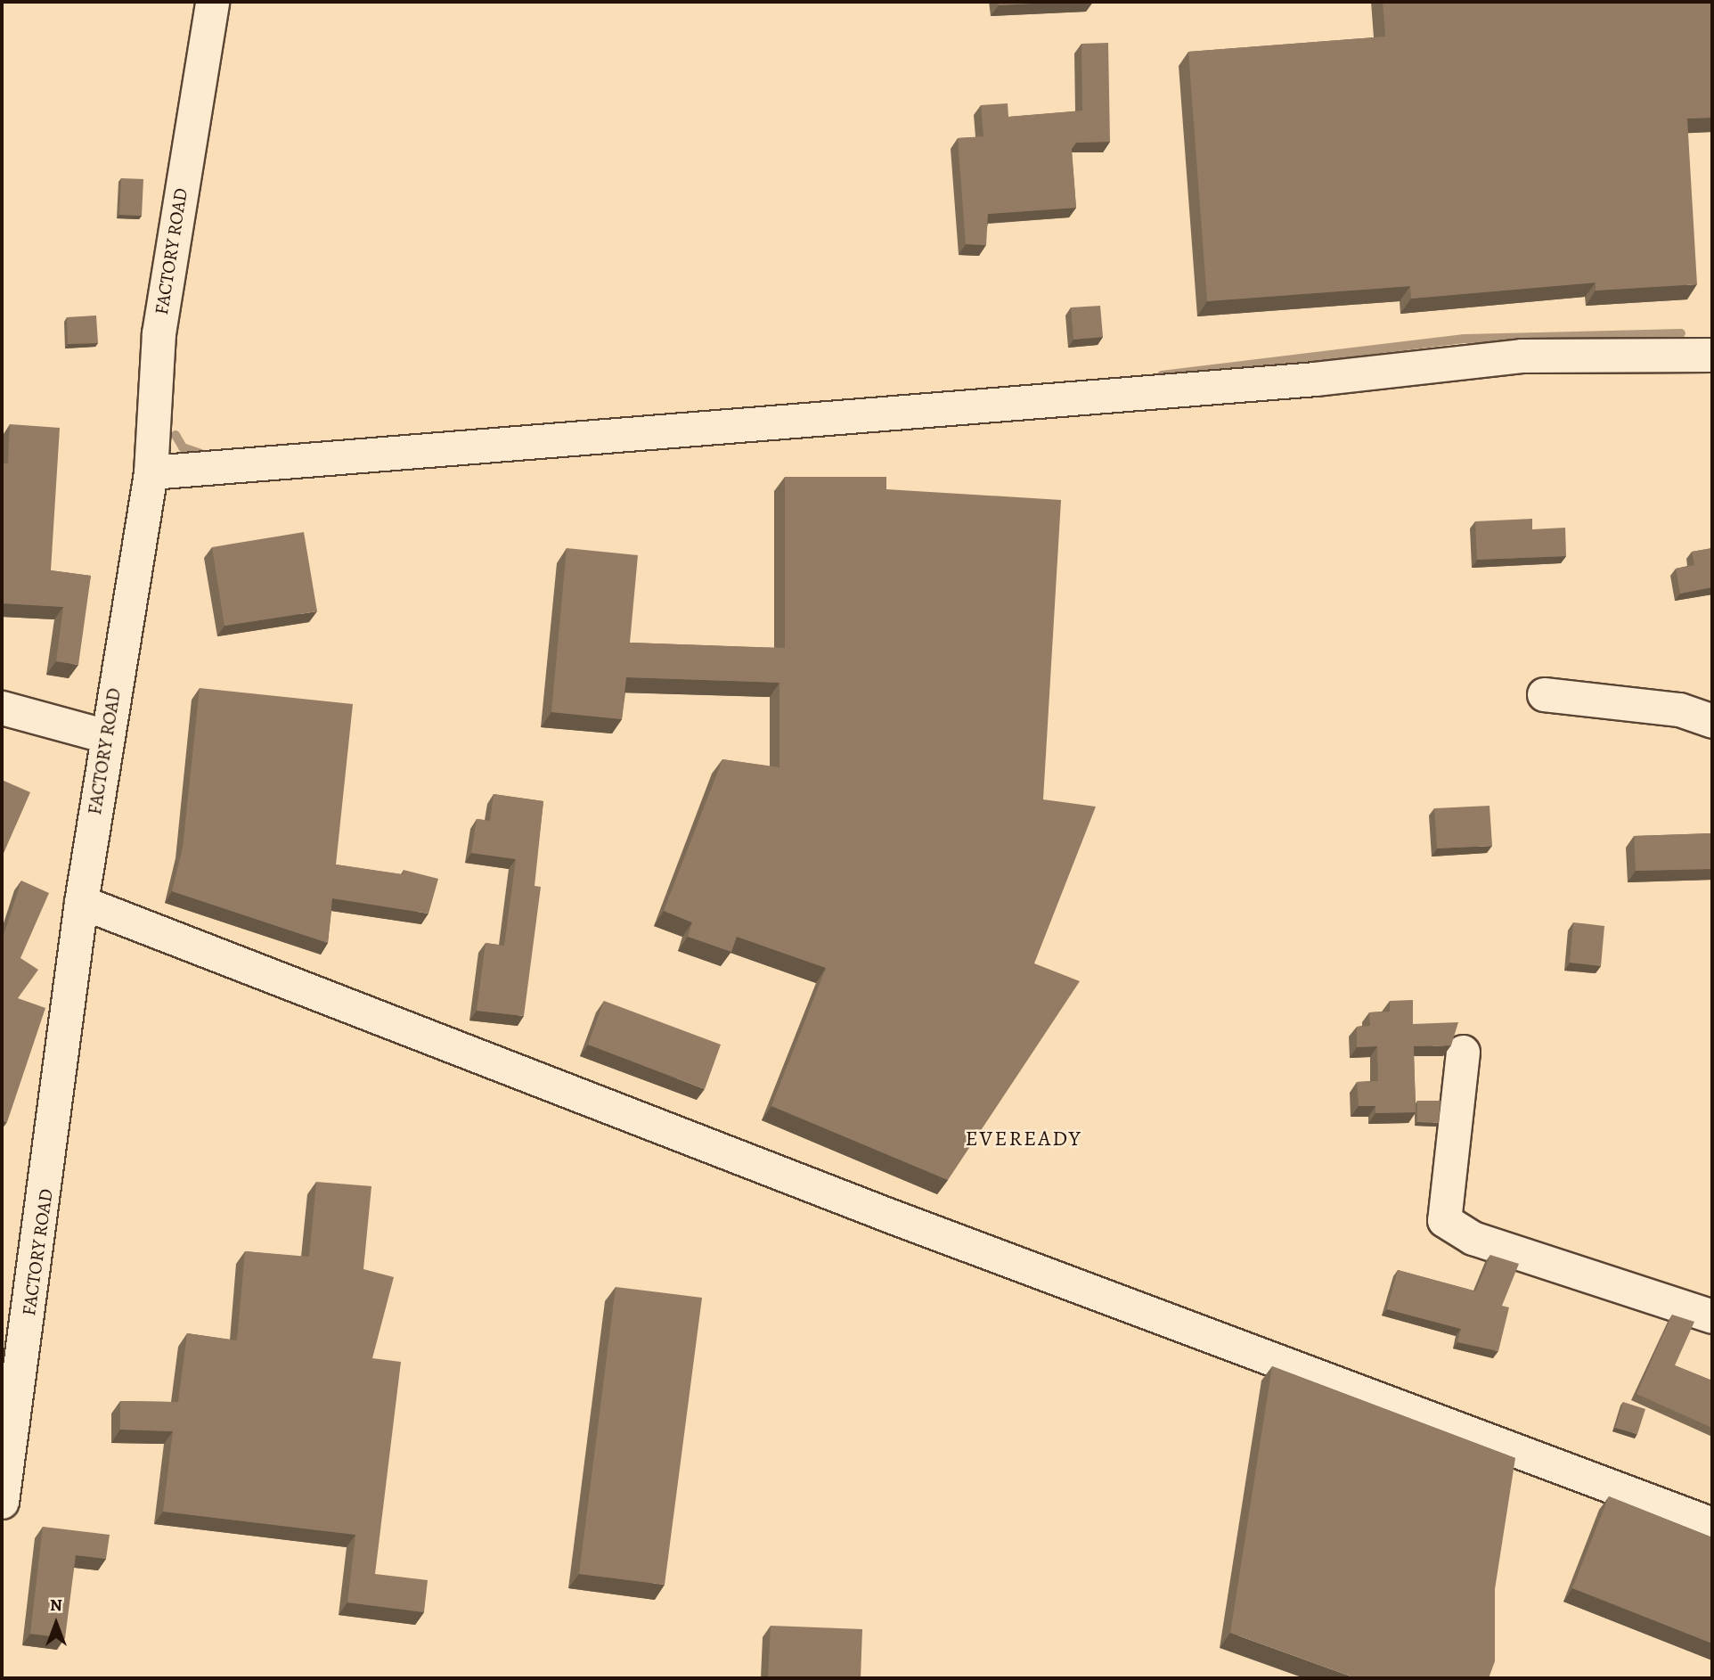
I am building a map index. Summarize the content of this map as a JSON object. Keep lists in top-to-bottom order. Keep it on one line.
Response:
{"streets":{"street":["FACTORY ROAD"]},"districts":["EVEREADY"],"north":"top"}
